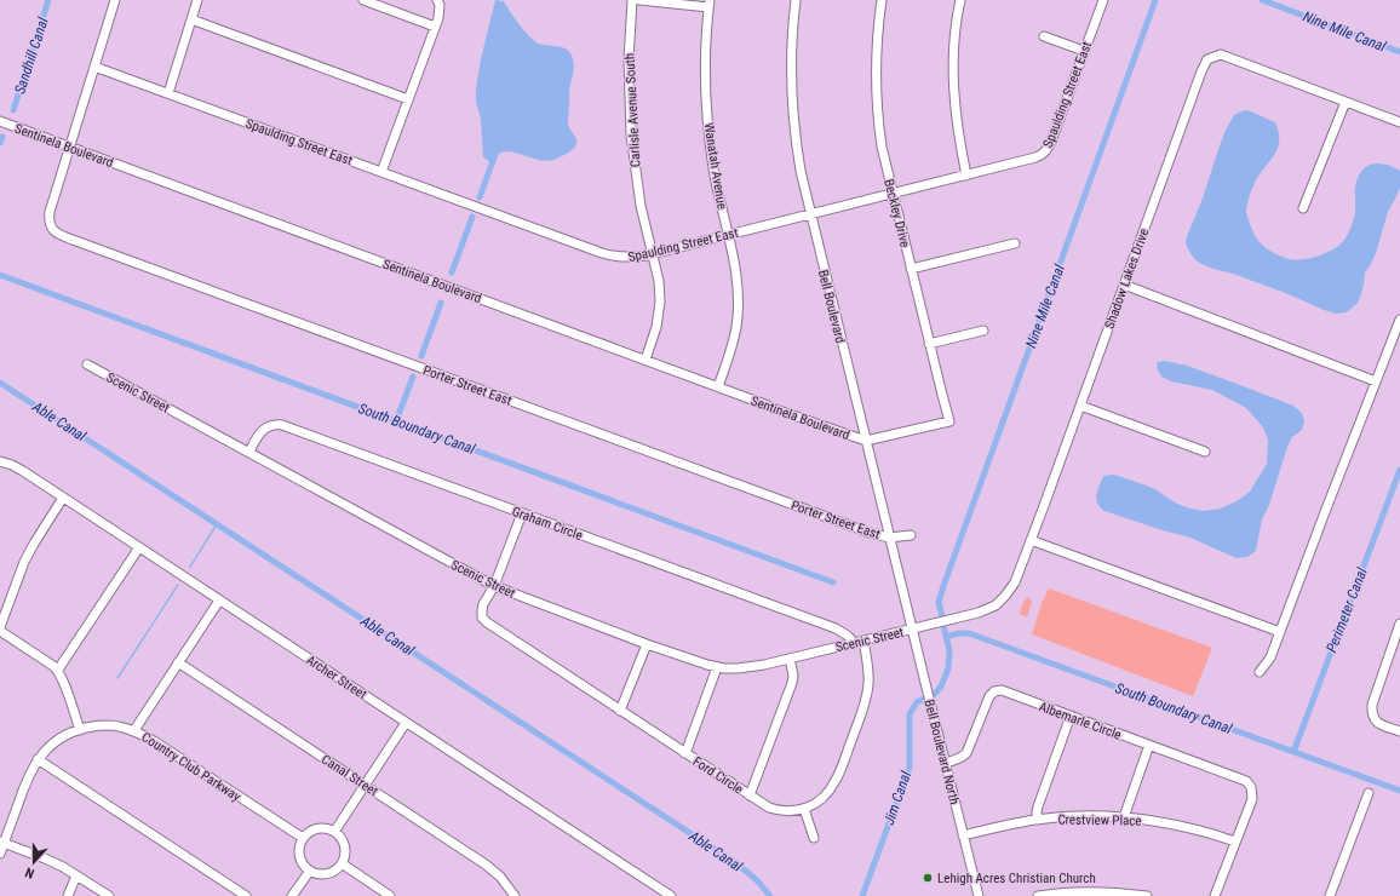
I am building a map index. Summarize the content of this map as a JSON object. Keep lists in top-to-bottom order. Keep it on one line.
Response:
{"streets":{"street":["Spaulding Street East","Carlisle Avenue South","Sentinela Boulevard","Wanatah Avenue","Beckley Drive","Shadow Lakes Drive","Bell Boulevard","Porter Street East","Scenic Street","Graham Circle","Archer Street","Albemarle Circle","Bell Boulevard North","Country Club Parkway","Canal Street","Ford Circle","Crestview Place"]},"crossings":[["Spaulding Street East","Carlisle Avenue South"],["Spaulding Street East","Wanatah Avenue"],["Spaulding Street East","Beckley Drive"],["Spaulding Street East","Bell Boulevard"],["Carlisle Avenue South","Sentinela Boulevard"],["Sentinela Boulevard","Wanatah Avenue"],["Sentinela Boulevard","Beckley Drive"],["Sentinela Boulevard","Bell Boulevard"],["Sentinela Boulevard","Porter Street East"],["Beckley Drive","Bell Boulevard"],["Shadow Lakes Drive","Scenic Street"],["Shadow Lakes Drive","Bell Boulevard North"],["Bell Boulevard","Porter Street East"],["Bell Boulevard","Bell Boulevard North"],["Scenic Street","Graham Circle"],["Scenic Street","Bell Boulevard North"],["Scenic Street","Ford Circle"],["Albemarle Circle","Bell Boulevard North"],["Albemarle Circle","Crestview Place"],["Bell Boulevard North","Crestview Place"]],"water":["Nine Mile Canal","Sandhill Canal","Able Canal","South Boundary Canal","Perimeter Canal","Jim Canal"],"places":["Lehigh Acres Christian Church"],"north":"bottom"}
